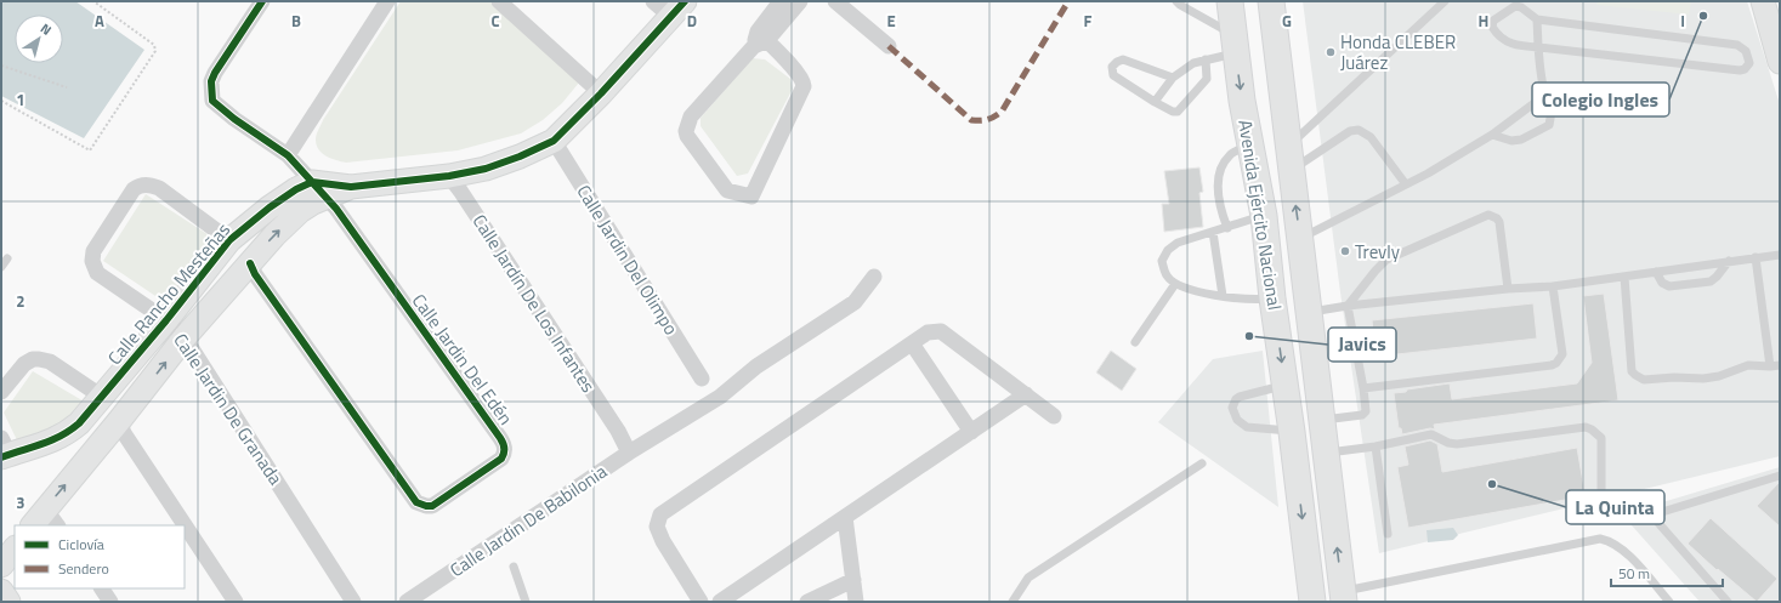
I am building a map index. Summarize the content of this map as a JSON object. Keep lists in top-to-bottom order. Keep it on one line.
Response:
{"streets":{"main road":["Avenida Ejército Nacional"],"street":["Calle Jardin Del Olimpo","Calle Rancho Mesteñas","Calle Jardín De Los Infantes","Calle Jardin Del Edén","Calle Jardin De Granada","Calle Jardin De Babilonia"]},"crossings":[["Calle Rancho Mesteñas","Calle Jardin Del Edén"],["Calle Rancho Mesteñas","Calle Jardin De Granada"],["Calle Jardín De Los Infantes","Calle Jardin De Babilonia"]],"places":["Colegio Ingles","Honda CLEBER Juárez","Trevly","Javics","La Quinta"],"legend":["Ciclovía","Sendero"],"scale_bar":"50 m","north":"top right","grid":{"columns":["A","B","C","D","E","F","G","H","I"],"rows":["1","2","3"]}}
